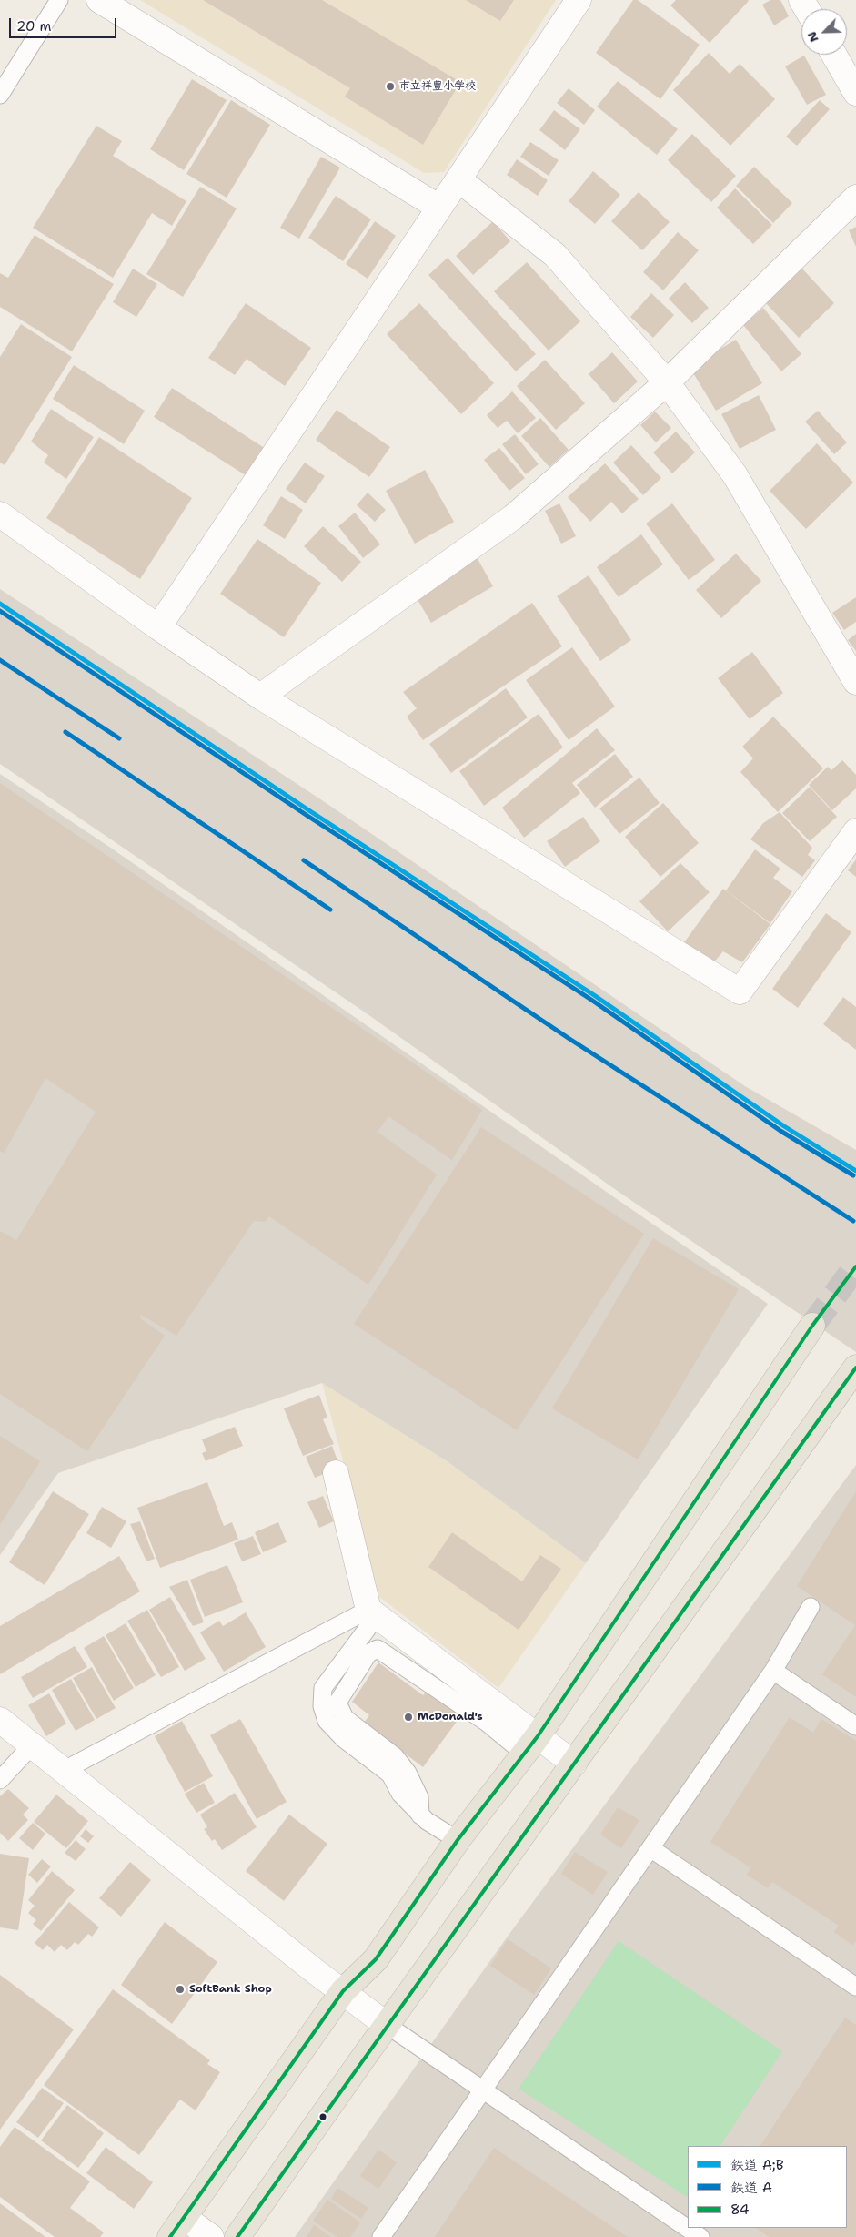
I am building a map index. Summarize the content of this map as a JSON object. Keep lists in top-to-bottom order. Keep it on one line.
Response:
{"places":["市立祥豊小学校","McDonald's","SoftBank Shop"],"lines":["rail line A;B","rail line A","transit line 84"],"legend":["鉄道 A;B","鉄道 A","84"],"scale_bar":"20 m","north":"bottom left"}
